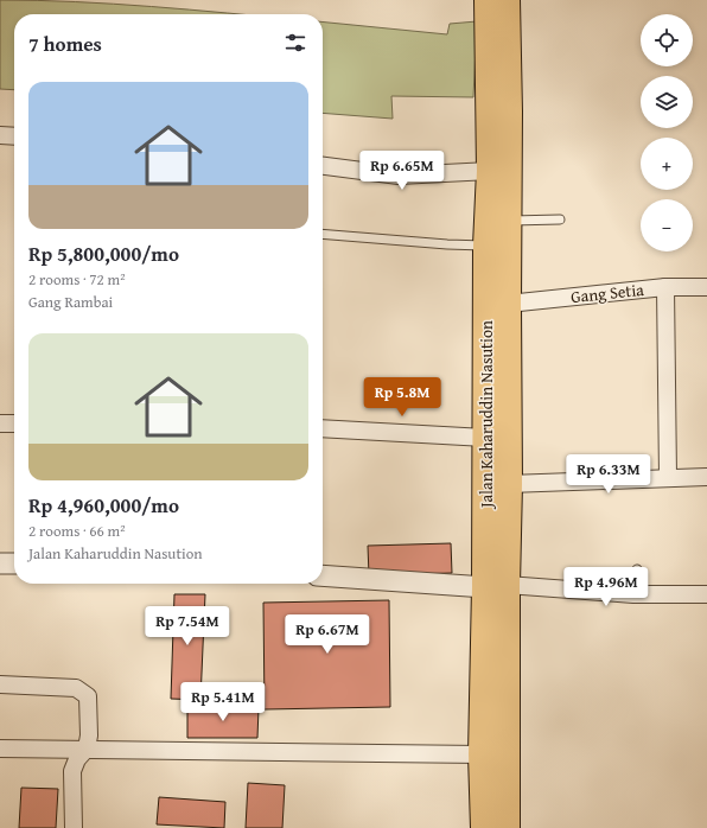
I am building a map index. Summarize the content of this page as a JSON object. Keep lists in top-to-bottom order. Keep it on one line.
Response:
{"streets":{"highway":["Jalan Kaharuddin Nasution"],"street":["Gang Setia"]},"crossings":[["Gang Setia","Jalan Kaharuddin Nasution"]],"page":{"map_buttons":["+","−"],"heading":"7 homes","list":[{"name":"Rp 5,800,000/mo","note":"2 rooms · 72 m² · Gang Rambai"},{"name":"Rp 4,960,000/mo","note":"2 rooms · 66 m² · Jalan Kaharuddin Nasution"}],"price":["Rp 6.65M","Rp 5.8M","Rp 6.33M","Rp 4.96M","Rp 7.54M","Rp 6.67M","Rp 5.41M"]}}
